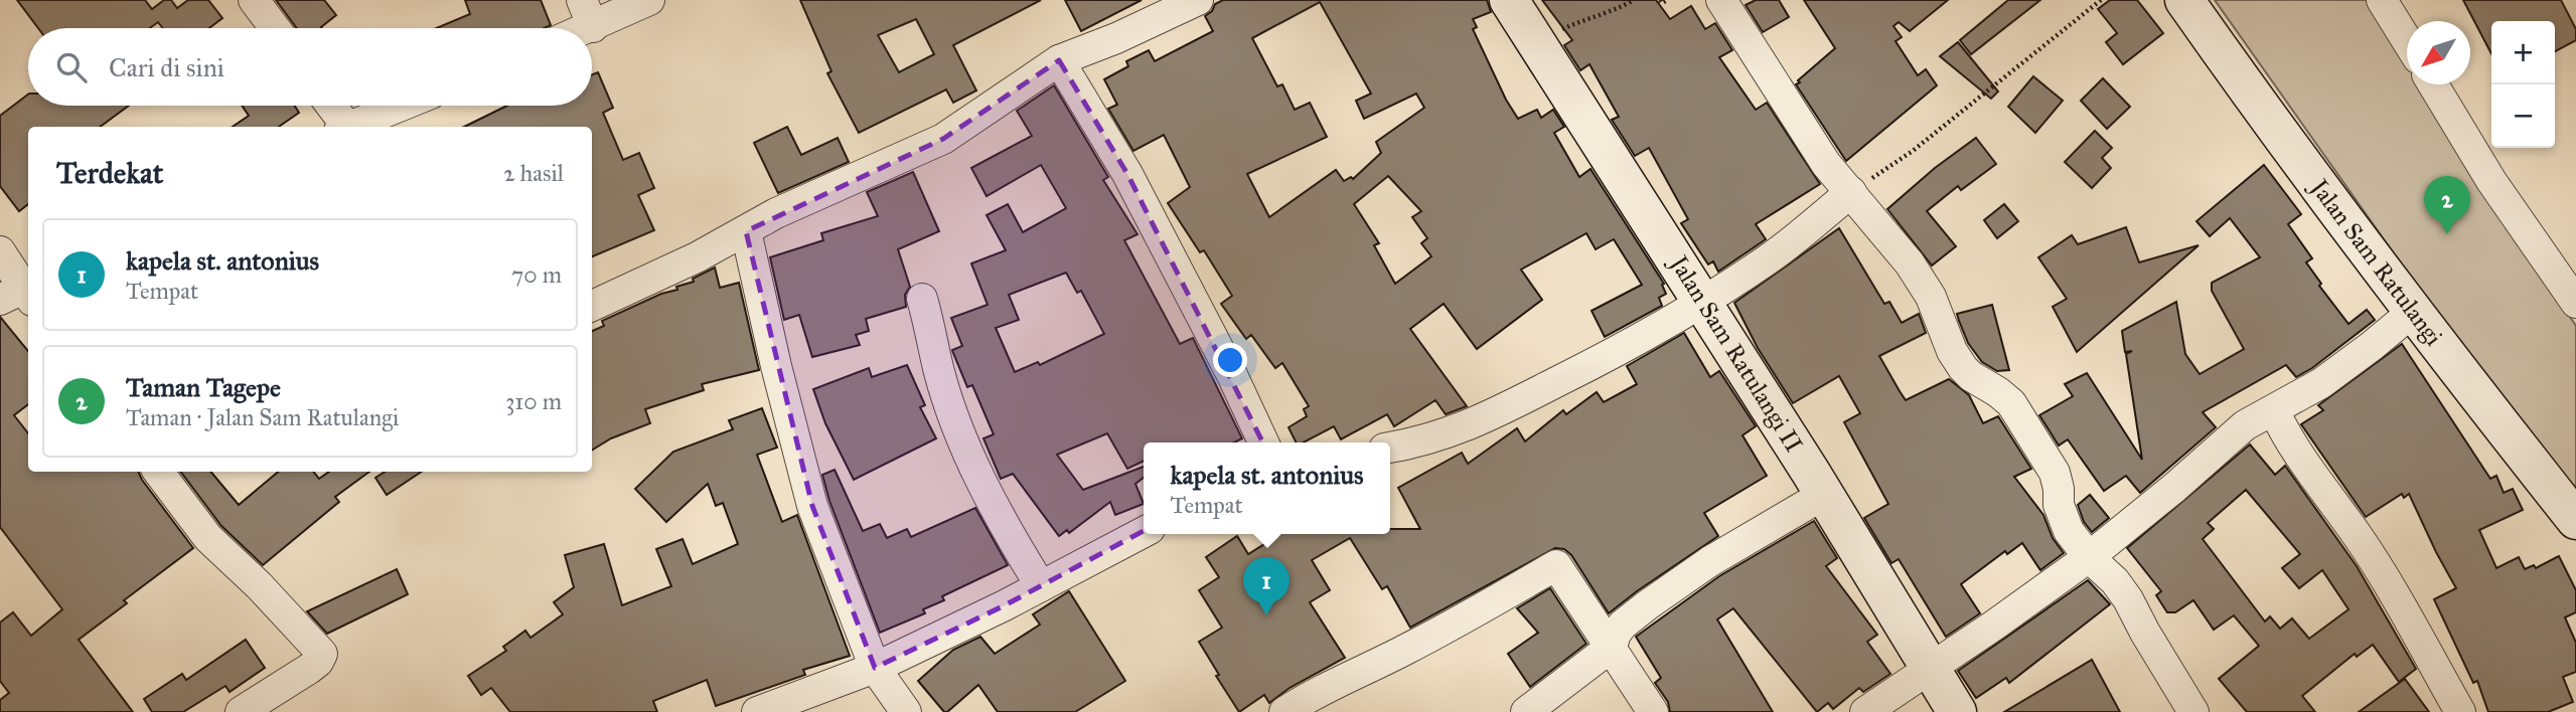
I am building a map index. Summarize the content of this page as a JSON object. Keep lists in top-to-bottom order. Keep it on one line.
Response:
{"streets":{"street":["Jalan Sam Ratulangi","Jalan Sam Ratulangi II"]},"north":"bottom left","page":{"map_buttons":["+","−"],"search":"Cari di sini","heading":["Terdekat","2 hasil"],"pins":["2","1"],"list":[{"mark":"1","name":"kapela st. antonius","note":"Tempat","value":"70 m"},{"mark":"2","name":"Taman Tagepe","note":"Taman · Jalan Sam Ratulangi","value":"310 m"}],"popup":["kapela st. antonius","Tempat"]}}
